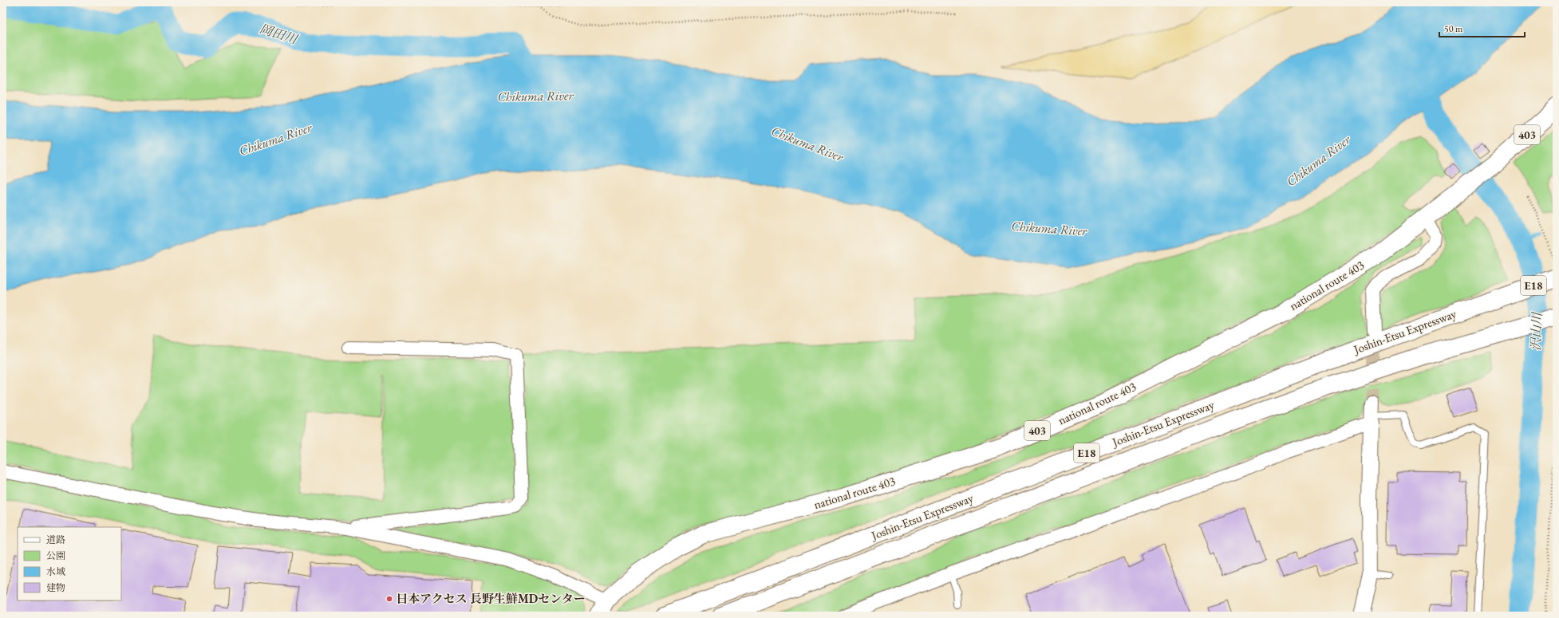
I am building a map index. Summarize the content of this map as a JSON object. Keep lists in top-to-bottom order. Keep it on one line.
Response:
{"streets":{"highway":["403","national route 403","E18","Joshin-Etsu Expressway"]},"water":["岡田川","Chikuma River","沢山川"],"places":["日本アクセス 長野生鮮MDセンター"],"legend":["道路","公園","水域","建物"],"scale_bar":"50 m"}
